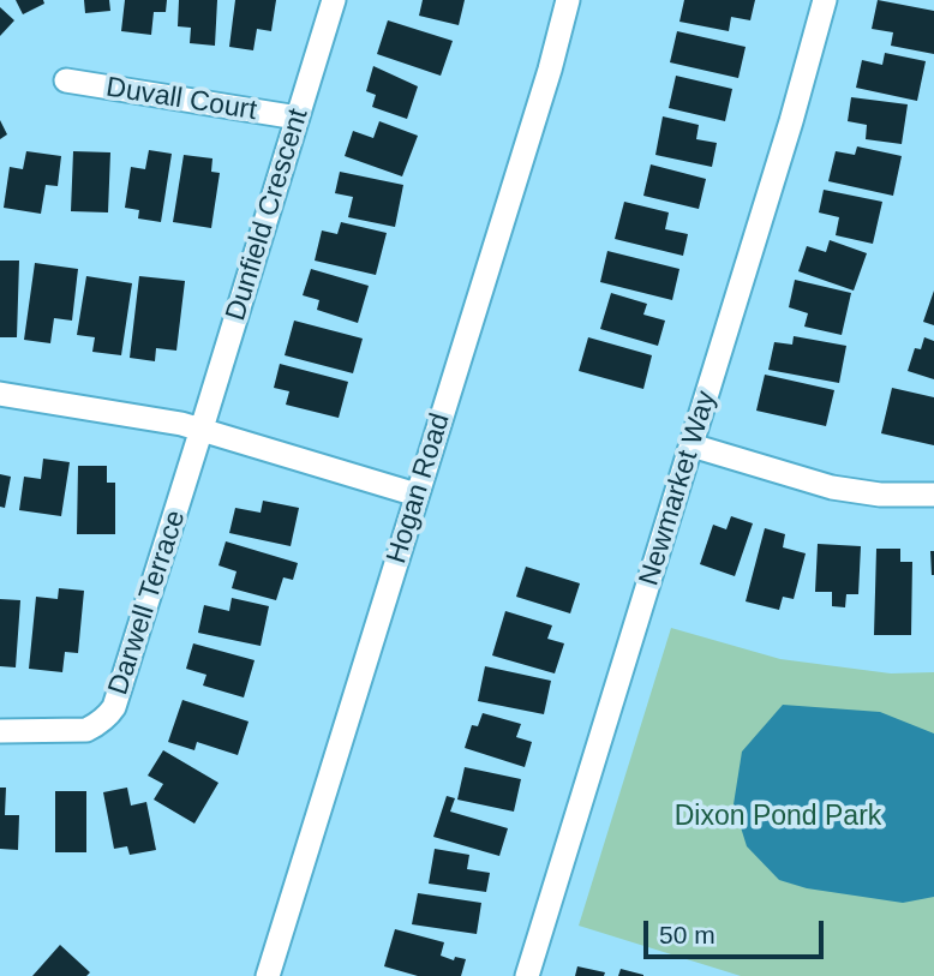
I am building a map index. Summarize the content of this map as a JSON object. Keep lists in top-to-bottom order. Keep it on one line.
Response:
{"streets":{"street":["Duvall Court","Dunfield Crescent","Hogan Road","Newmarket Way","Darwell Terrace"]},"crossings":[["Duvall Court","Dunfield Crescent"],["Dunfield Crescent","Darwell Terrace"]],"parks":["Dixon Pond Park"],"scale_bar":"50 m"}
